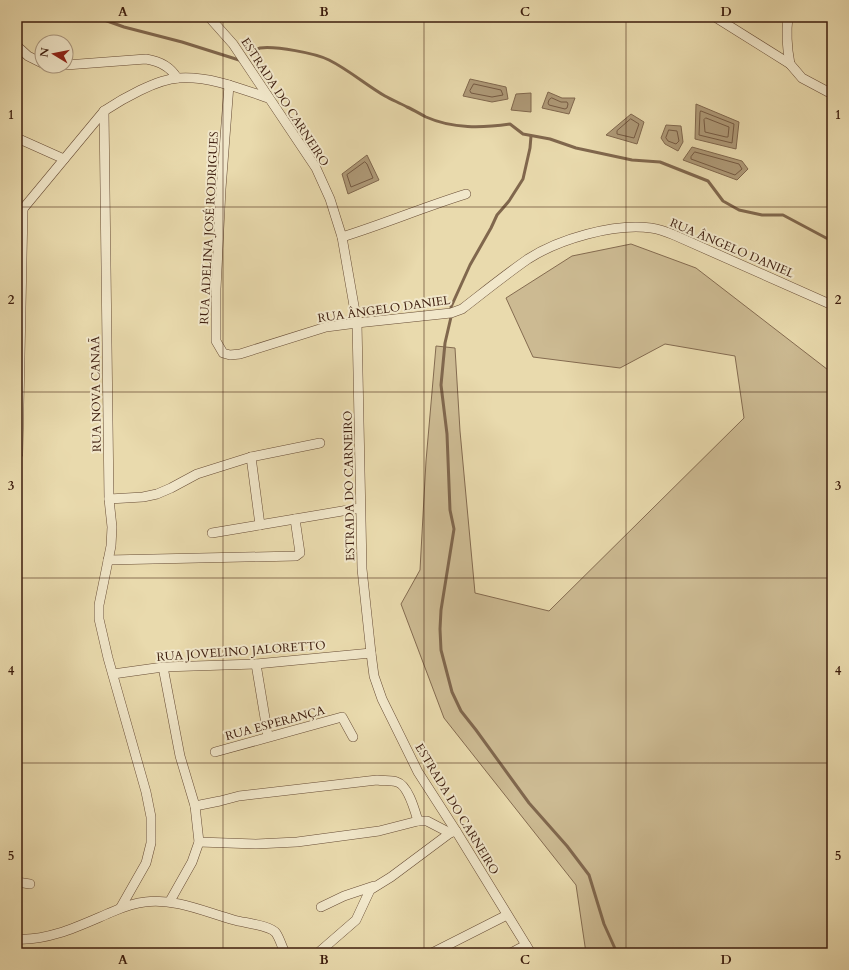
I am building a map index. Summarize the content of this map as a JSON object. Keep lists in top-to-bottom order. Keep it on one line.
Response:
{"streets":{"street":["ESTRADA DO CARNEIRO","RUA ADELINA JOSÉ RODRIGUES","RUA ÂNGELO DANIEL","RUA NOVA CANAÃ","RUA JOVELINO JALORETTO","RUA ESPERANÇA"]},"crossings":[["ESTRADA DO CARNEIRO","RUA ÂNGELO DANIEL"],["ESTRADA DO CARNEIRO","RUA JOVELINO JALORETTO"],["RUA ADELINA JOSÉ RODRIGUES","RUA ÂNGELO DANIEL"],["RUA NOVA CANAÃ","RUA JOVELINO JALORETTO"]],"north":"left","grid":{"columns":["A","B","C","D"],"rows":["1","2","3","4","5"]}}
